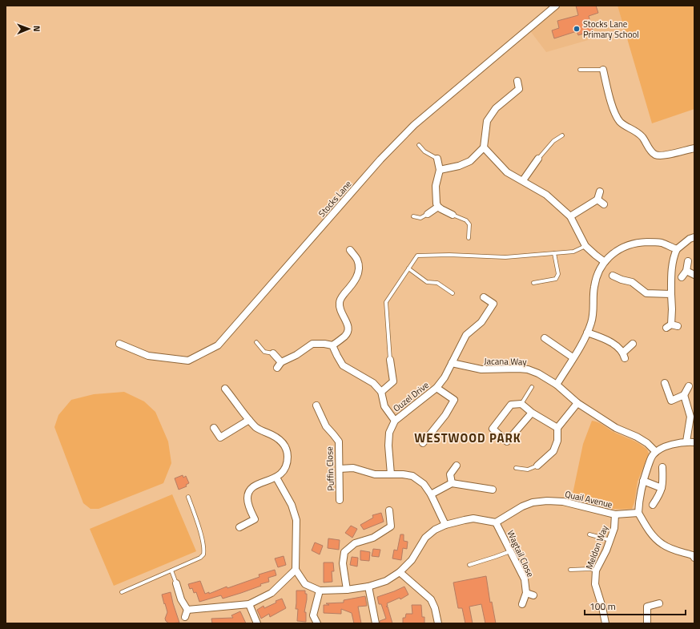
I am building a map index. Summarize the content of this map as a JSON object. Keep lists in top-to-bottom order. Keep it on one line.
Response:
{"streets":{"street":["Stocks Lane","Jacana Way","Ouzel Drive","Puffin Close","Quail Avenue","Meldon Way","Wagtail Close"]},"crossings":[["Jacana Way","Ouzel Drive"],["Quail Avenue","Meldon Way"],["Quail Avenue","Wagtail Close"]],"districts":["WESTWOOD PARK"],"places":["Stocks Lane Primary School"],"scale_bar":"100 m","north":"right"}
